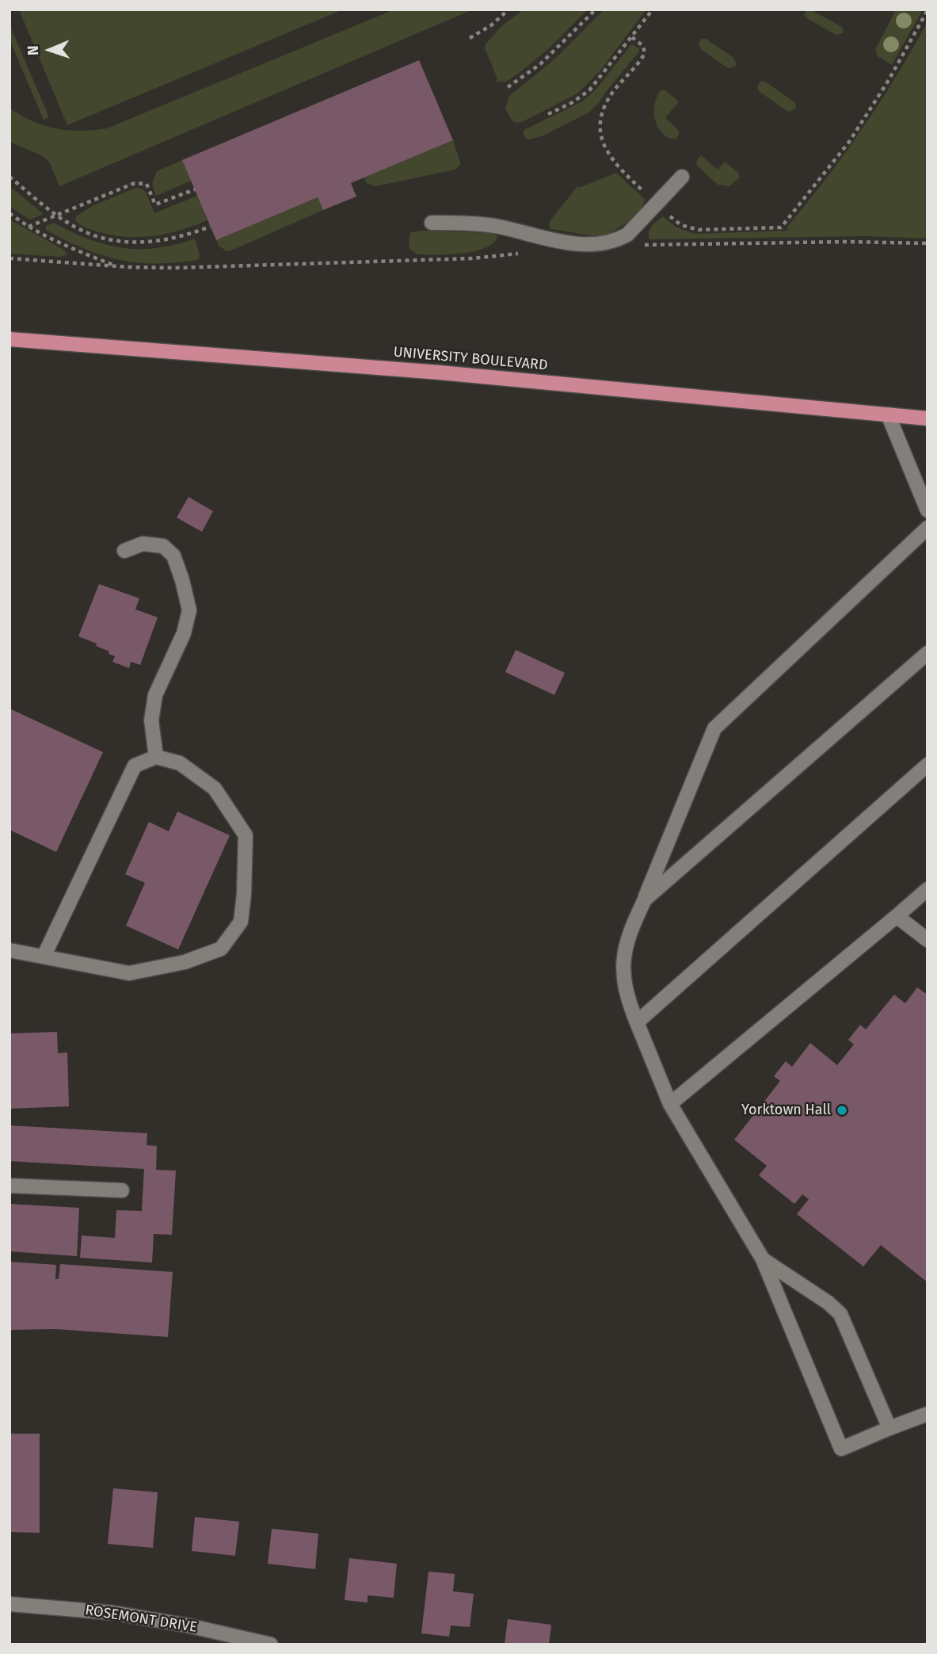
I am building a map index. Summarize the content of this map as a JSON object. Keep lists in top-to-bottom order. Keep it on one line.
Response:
{"streets":{"main road":["UNIVERSITY BOULEVARD"],"street":["ROSEMONT DRIVE"]},"places":["Yorktown Hall"],"north":"left"}
